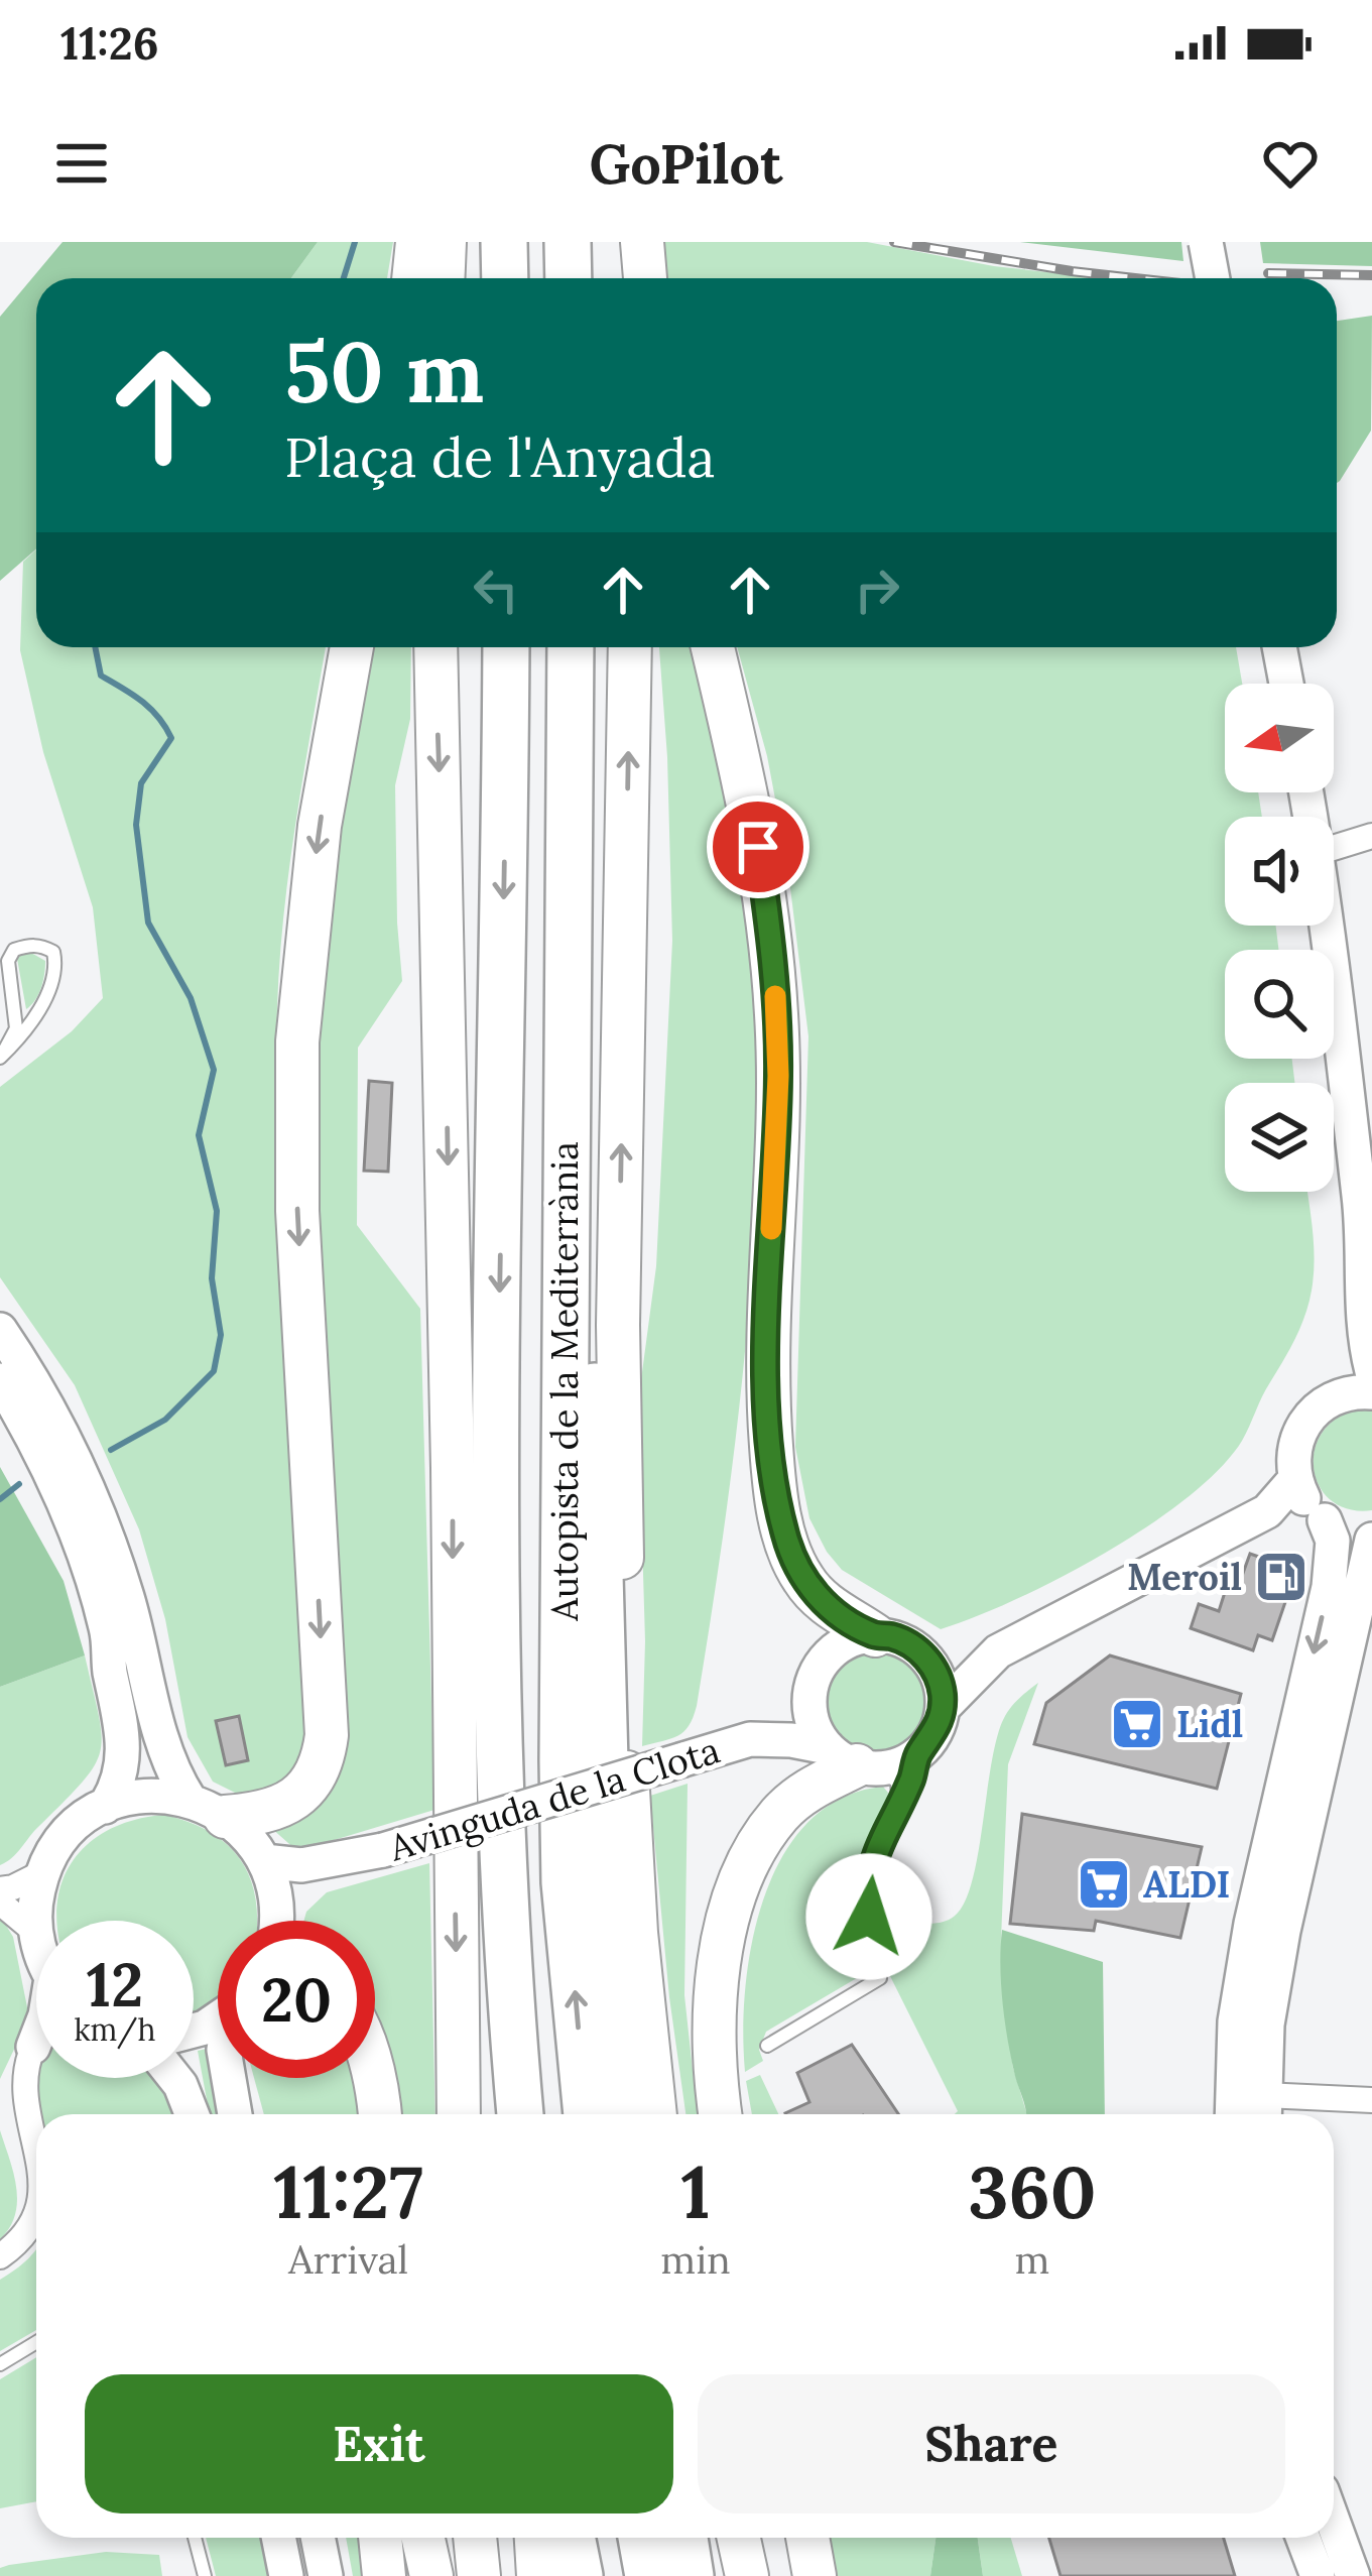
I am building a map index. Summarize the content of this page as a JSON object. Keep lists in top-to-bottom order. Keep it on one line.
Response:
{"streets":{"highway":["Autopista de la Mediterrània"],"street":["Avinguda de la Clota"]},"places":{"fuel station":["Meroil"],"supermarket":["Lidl","ALDI"]},"north":"left","page":{"status":"11:26","header":"GoPilot","turn":["50 m","Plaça de l'Anyada"],"speed":"12 km/h","limit":"20","eta":["11:27","Arrival","1","min","360","m"],"buttons":["Exit","Share"]}}
